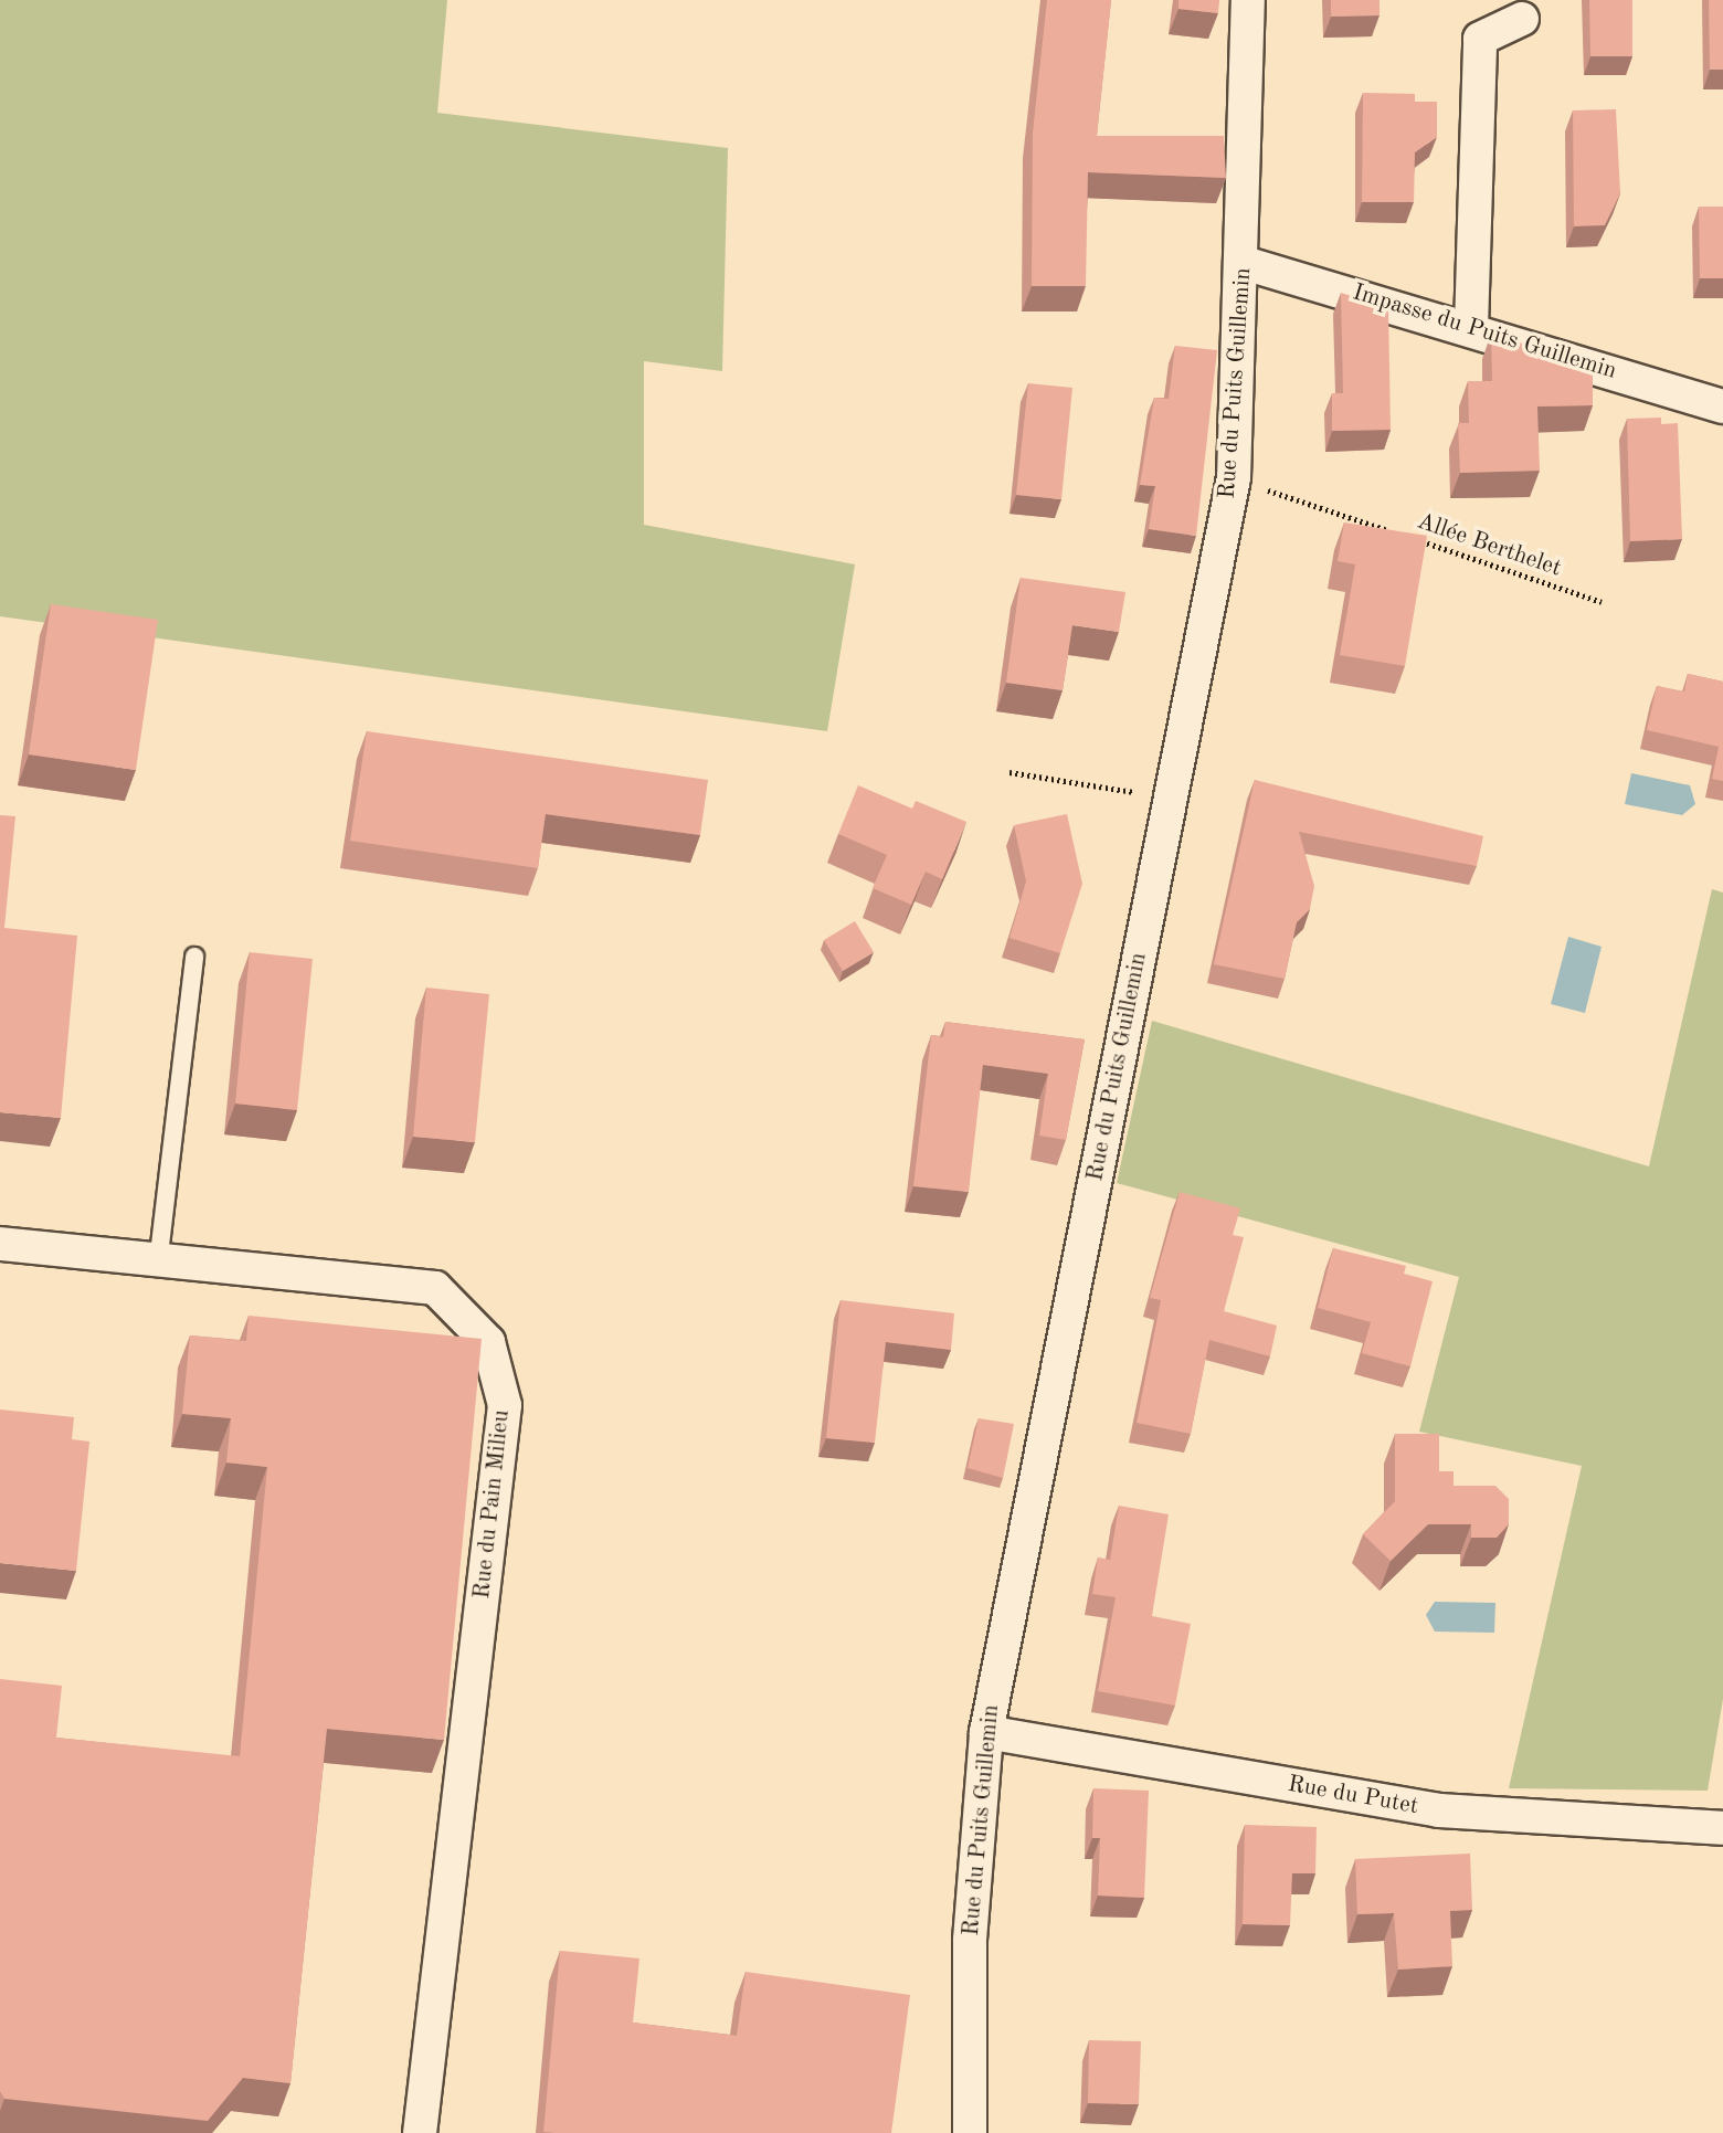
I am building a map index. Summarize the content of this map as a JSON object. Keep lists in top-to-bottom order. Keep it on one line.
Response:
{"streets":{"street":["Impasse du Puits Guillemin","Rue du Puits Guillemin","Rue du Pain Milieu","Rue du Putet"],"path":["Allée Berthelet"]},"crossings":[["Impasse du Puits Guillemin","Rue du Puits Guillemin"],["Rue du Puits Guillemin","Allée Berthelet"],["Rue du Puits Guillemin","Rue du Putet"]]}
